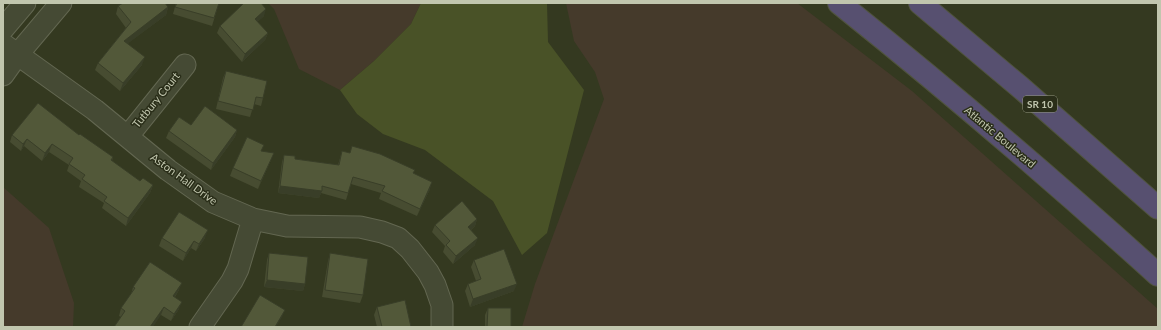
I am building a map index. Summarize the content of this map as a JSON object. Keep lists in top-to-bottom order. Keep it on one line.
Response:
{"streets":{"highway":["SR 10","Atlantic Boulevard"],"street":["Tutbury Court","Aston Hall Drive"]},"crossings":[["Tutbury Court","Aston Hall Drive"]]}
